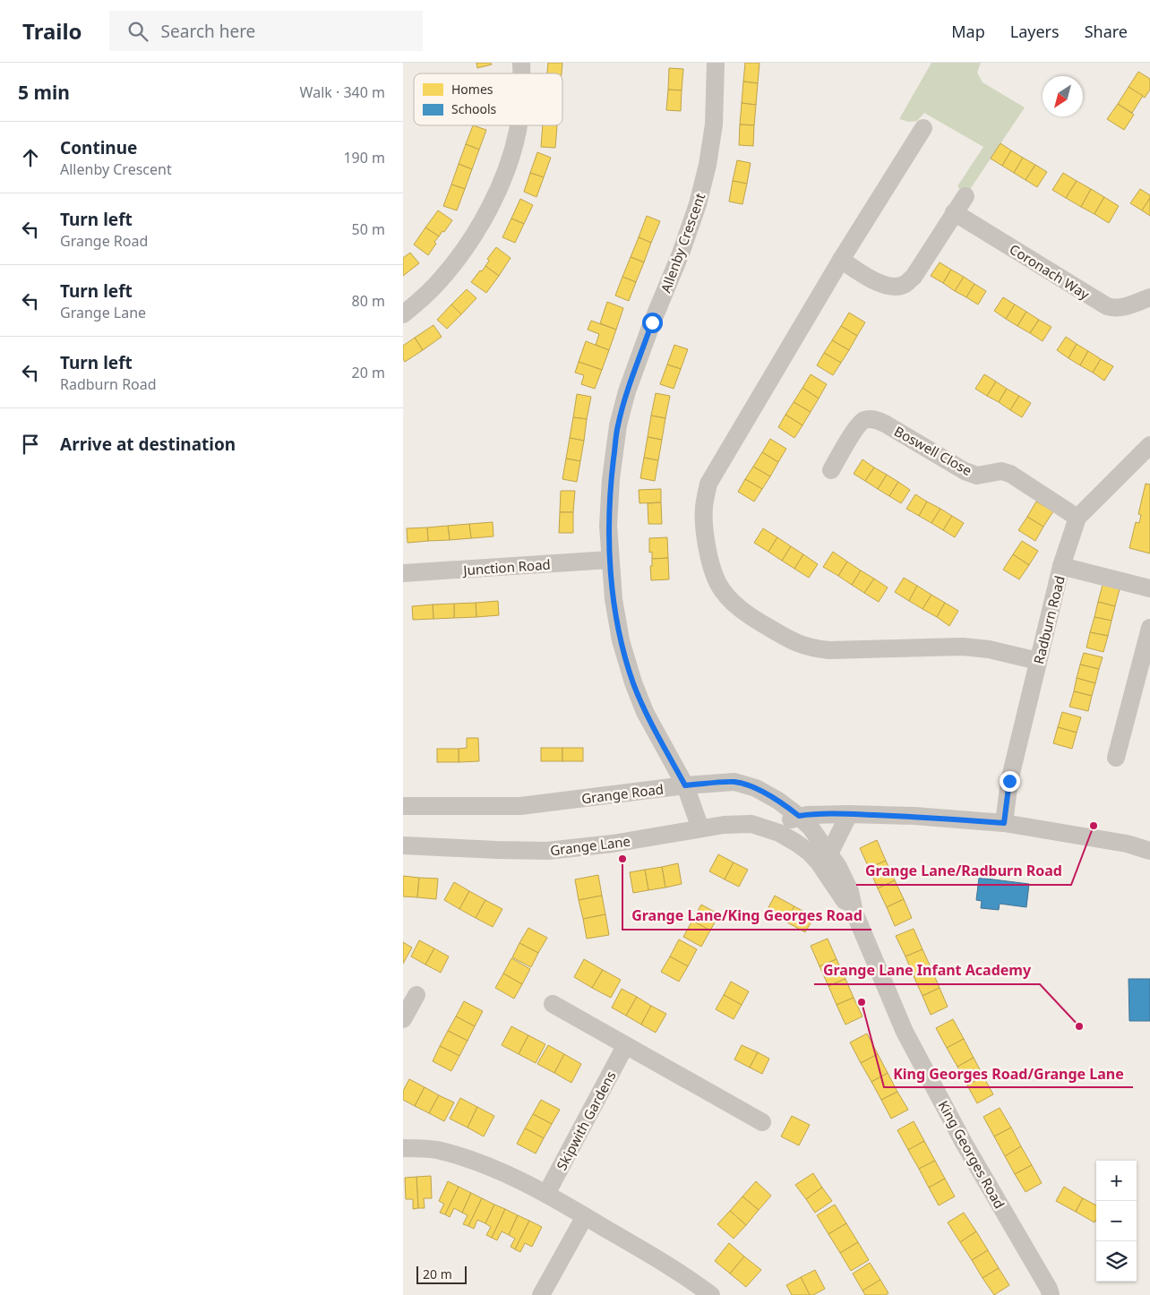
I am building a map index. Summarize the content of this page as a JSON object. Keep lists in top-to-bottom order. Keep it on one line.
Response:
{"streets":{"street":["Allenby Crescent","Coronach Way","Boswell Close","Junction Road","Radburn Road","Grange Road","Grange Lane","Skipwith Gardens","King Georges Road"]},"crossings":[["Allenby Crescent","Junction Road"],["Allenby Crescent","Grange Road"],["Allenby Crescent","Grange Lane"],["Boswell Close","Radburn Road"],["Grange Road","Grange Lane"],["Grange Lane","King Georges Road"]],"places":["Grange Lane/Radburn Road","Grange Lane/King Georges Road","King Georges Road/Grange Lane","Grange Lane Infant Academy"],"legend":["Homes","Schools"],"scale_bar":"20 m","north":"bottom left","page":{"header":"Trailo","search":"Search here","nav":["Map","Layers","Share"],"heading":["5 min","Walk · 340 m"],"list":[["Continue","Allenby Crescent","190 m"],["Turn left","Grange Road","50 m"],["Turn left","Grange Lane","80 m"],["Turn left","Radburn Road","20 m"],"Arrive at destination"],"map_buttons":["+","−"],"scale":"20 m"}}
